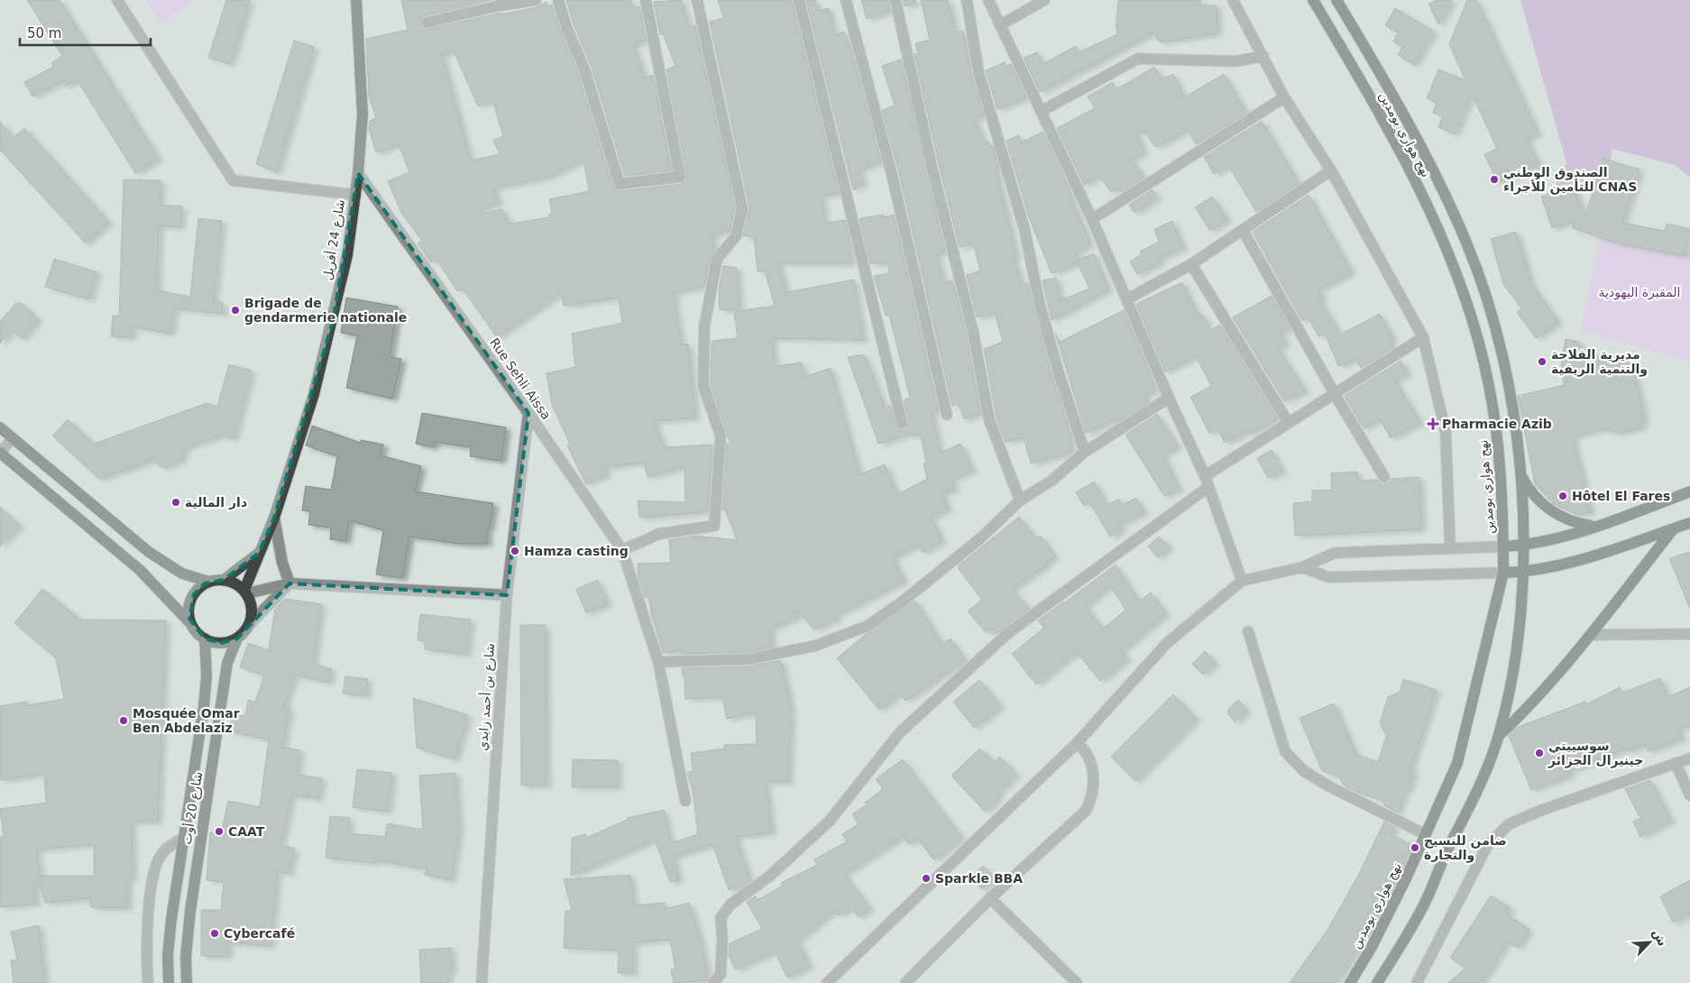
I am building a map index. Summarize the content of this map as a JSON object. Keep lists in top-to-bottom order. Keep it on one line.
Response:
{"streets":{"main road":["نهج هواري بومدين","شارع 24 أفريل","شارع 20 أوت"],"street":["Rue Sehli Aissa","شارع بن أحمد زايدي"]},"crossings":[["شارع 24 أفريل","Rue Sehli Aissa"],["شارع 24 أفريل","شارع 20 أوت"],["Rue Sehli Aissa","شارع بن أحمد زايدي"]],"parks":["المقبرة اليهودية"],"places":{"other":["الصندوق الوطني للتأمين للأجراء CNAS","Brigade de gendarmerie nationale","مديرية الفلاحة والتنمية الريفية","Hôtel El Fares","دار المالية","Hamza casting","Mosquée Omar Ben Abdelaziz","سوسييتي جينيرال الجزائر","CAAT","ضامن للنسيج والتجارة","Sparkle BBA","Cybercafé"],"health":["Pharmacie Azib"]},"scale_bar":"50 m","north":"top right"}
